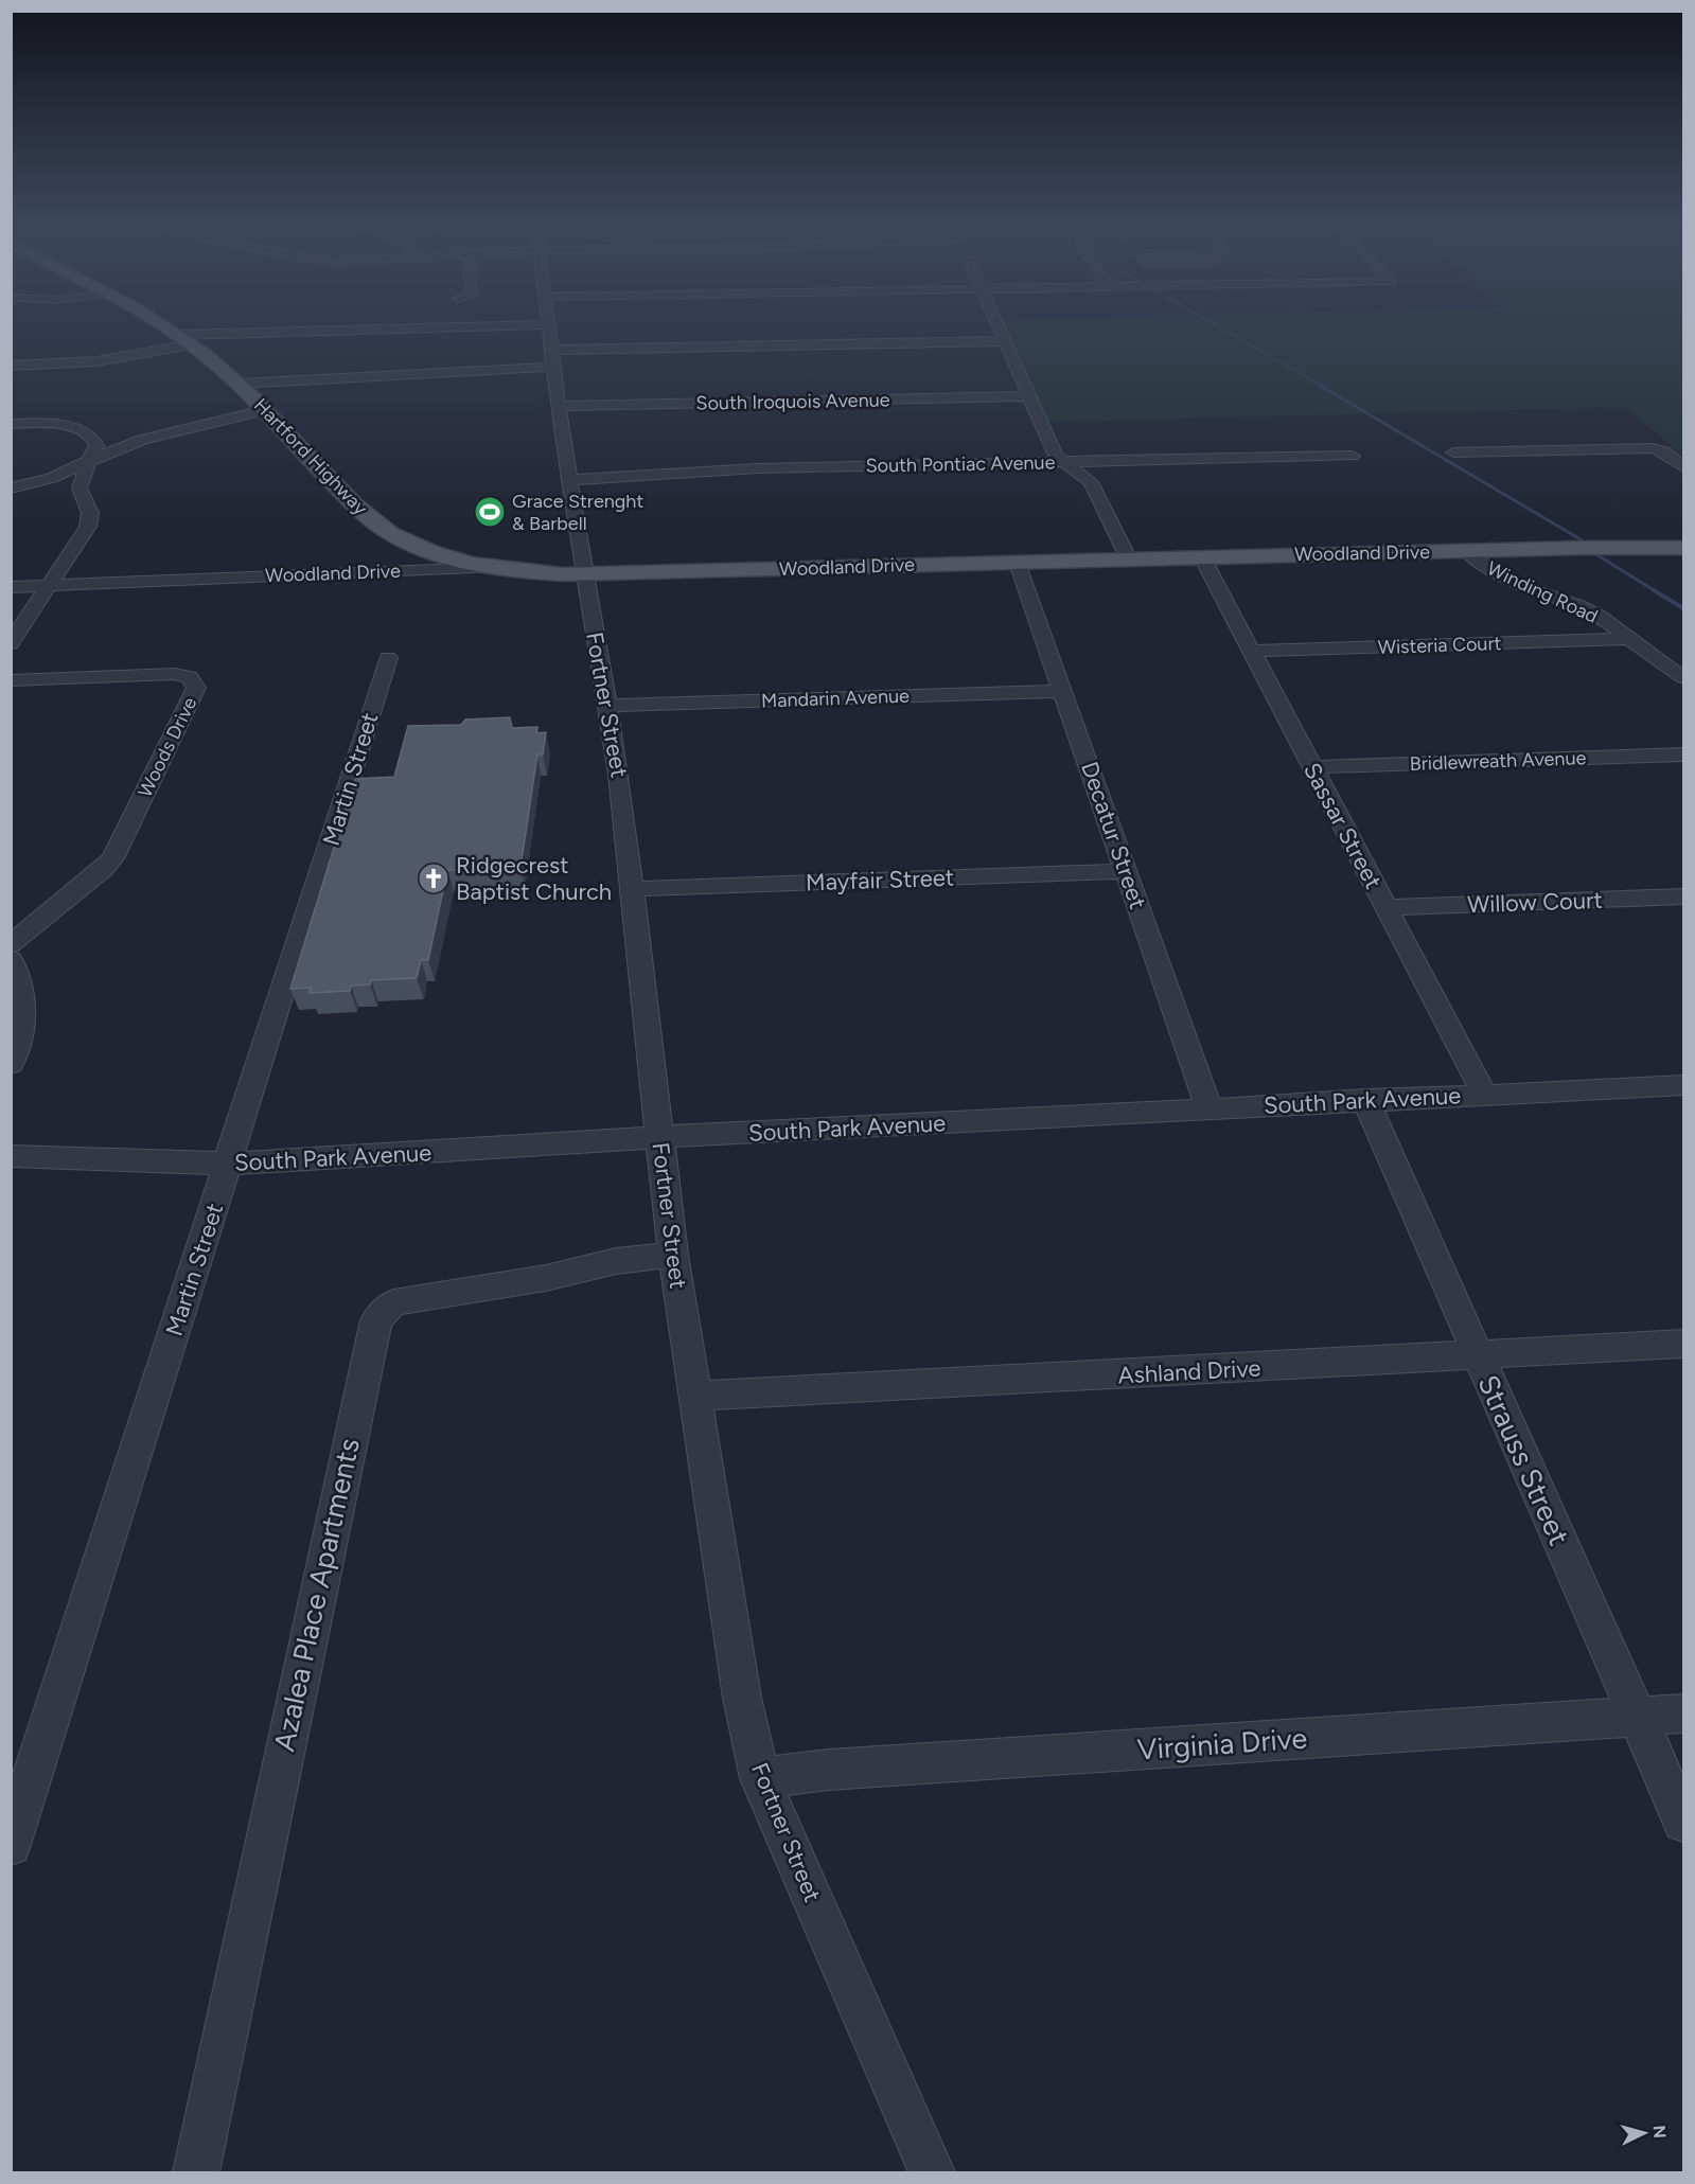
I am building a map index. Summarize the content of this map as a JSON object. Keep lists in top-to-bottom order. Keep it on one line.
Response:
{"streets":{"main road":["Hartford Highway","Woodland Drive"],"street":["South Iroquois Avenue","South Pontiac Avenue","Winding Road","Wisteria Court","Mandarin Avenue","Fortner Street","Woods Drive","Bridlewreath Avenue","Martin Street","Sassar Street","Decatur Street","Mayfair Street","Willow Court","South Park Avenue","Ashland Drive","Strauss Street","Azalea Place Apartments","Virginia Drive"]},"crossings":[["South Iroquois Avenue","Fortner Street"],["Hartford Highway","Woodland Drive"],["South Pontiac Avenue","Fortner Street"],["Woodland Drive","Winding Road"],["Woodland Drive","Fortner Street"],["Woodland Drive","Sassar Street"],["Woodland Drive","Decatur Street"],["Winding Road","Wisteria Court"],["Wisteria Court","Sassar Street"],["Mandarin Avenue","Fortner Street"],["Mandarin Avenue","Decatur Street"],["Fortner Street","Mayfair Street"],["Fortner Street","South Park Avenue"],["Fortner Street","Ashland Drive"],["Fortner Street","Azalea Place Apartments"],["Fortner Street","Virginia Drive"],["Bridlewreath Avenue","Sassar Street"],["Martin Street","South Park Avenue"],["Sassar Street","Willow Court"],["Sassar Street","South Park Avenue"],["Decatur Street","Mayfair Street"],["Decatur Street","South Park Avenue"],["South Park Avenue","Strauss Street"],["Ashland Drive","Strauss Street"],["Strauss Street","Virginia Drive"]],"places":{"sports":["Grace Strenght & Barbell"],"church":["Ridgecrest Baptist Church"]},"north":"right"}
